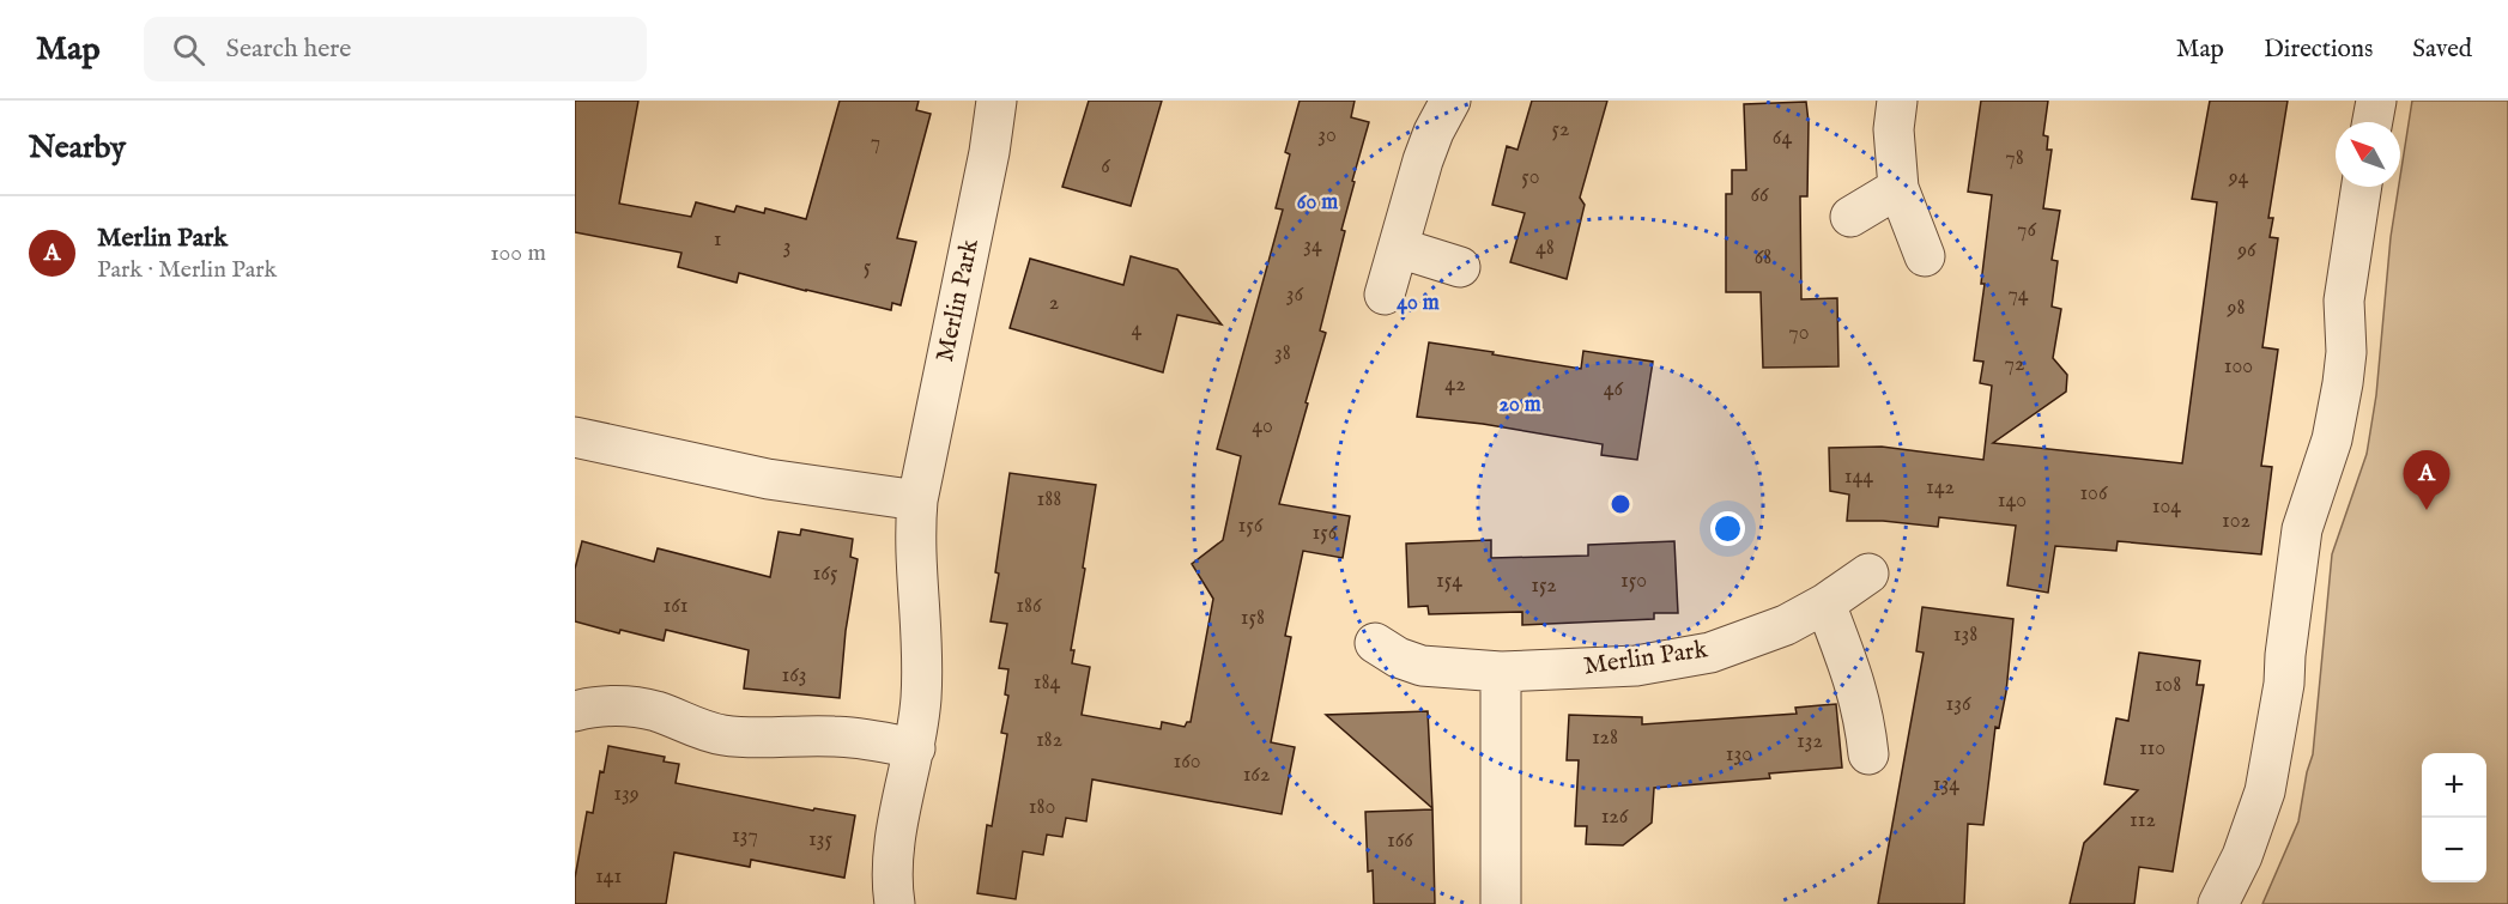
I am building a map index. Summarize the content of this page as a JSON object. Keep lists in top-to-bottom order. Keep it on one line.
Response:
{"streets":{"street":["Merlin Park"]},"house_numbers":["52","30","64","7","78","6","50","94","66","76","1","34","3","48","96","68","5","36","74","2","98","4","70","38","72","100","42","46","40","144","142","106","188","140","104","102","156","156","165","154","150","152","161","186","158","138","163","184","108","136","128","182","132","110","130","160","162","134","139","180","126","112","137","135","166","141"],"north":"top left","page":{"header":"Map","search":"Search here","nav":["Map","Directions","Saved"],"heading":"Nearby","list":[{"mark":"A","name":"Merlin Park","note":"Park · Merlin Park","value":"100 m"}],"pins":"A","map_buttons":["+","−"]},"rings":["60 m","40 m","20 m"]}
